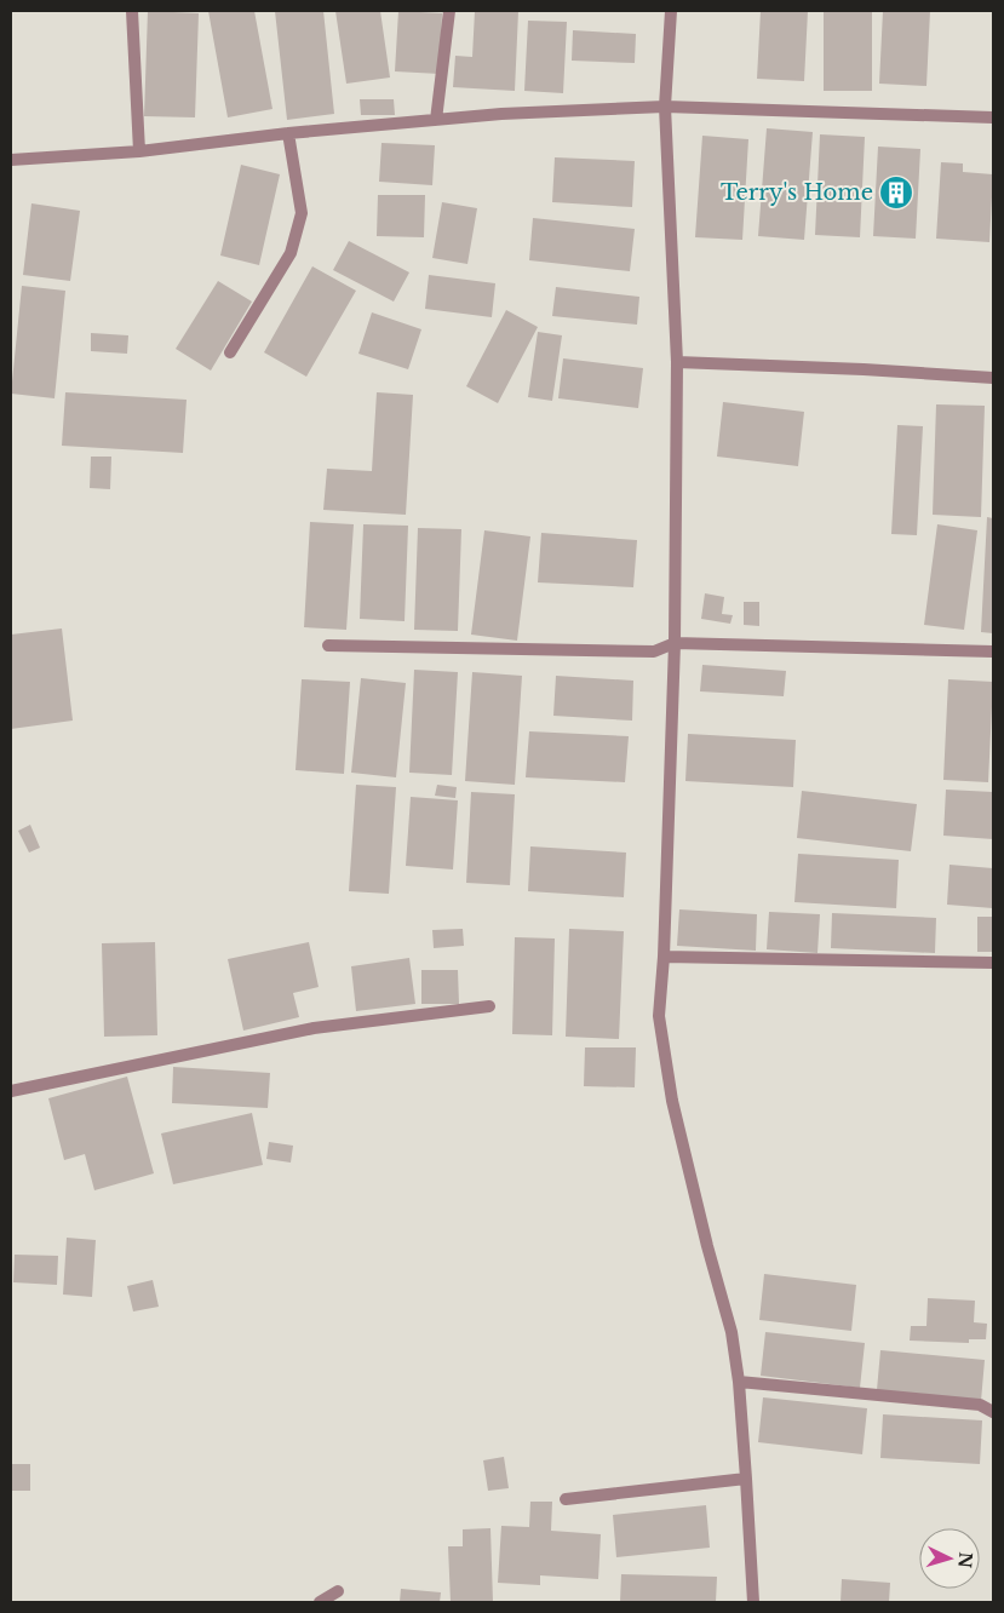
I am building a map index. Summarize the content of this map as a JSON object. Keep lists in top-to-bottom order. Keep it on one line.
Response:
{"places":{"building":["Terry's Home"]},"north":"right"}
